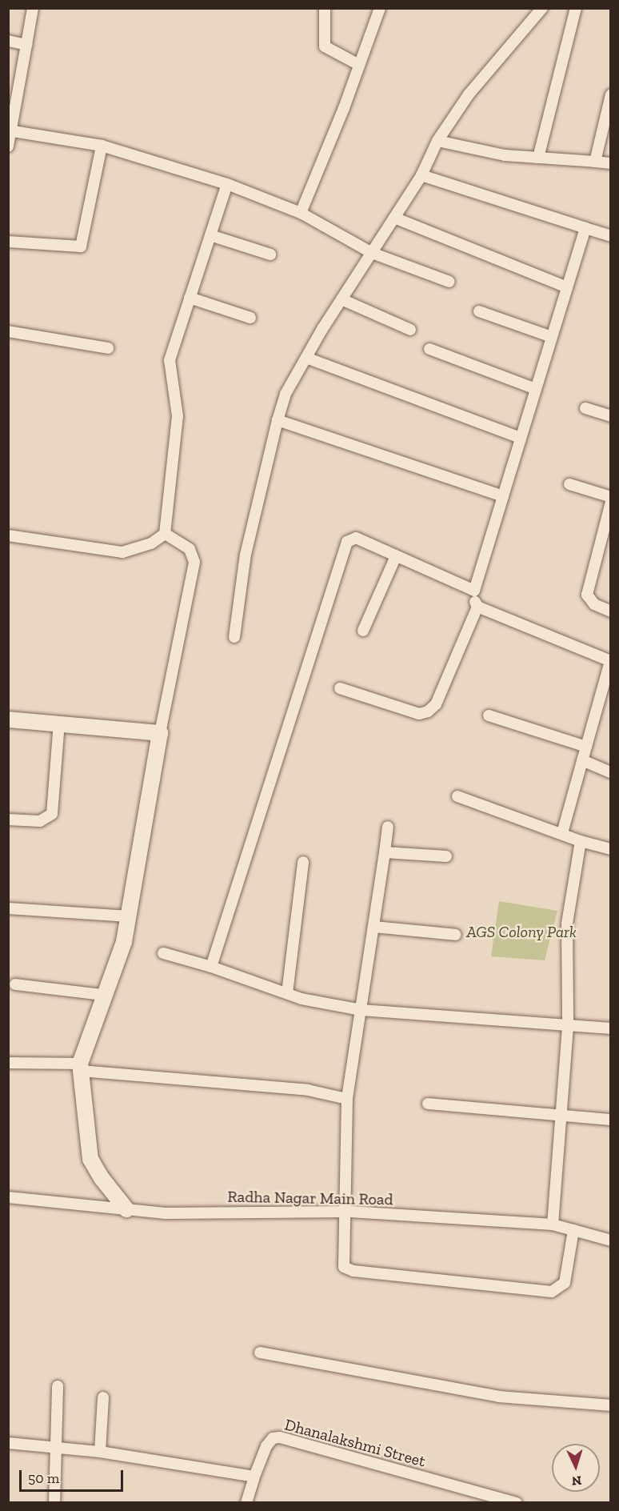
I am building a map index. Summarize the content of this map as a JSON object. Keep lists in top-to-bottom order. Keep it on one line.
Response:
{"streets":{"street":["Radha Nagar Main Road","Dhanalakshmi Street"]},"parks":["AGS Colony Park"],"scale_bar":"50 m","north":"bottom"}
